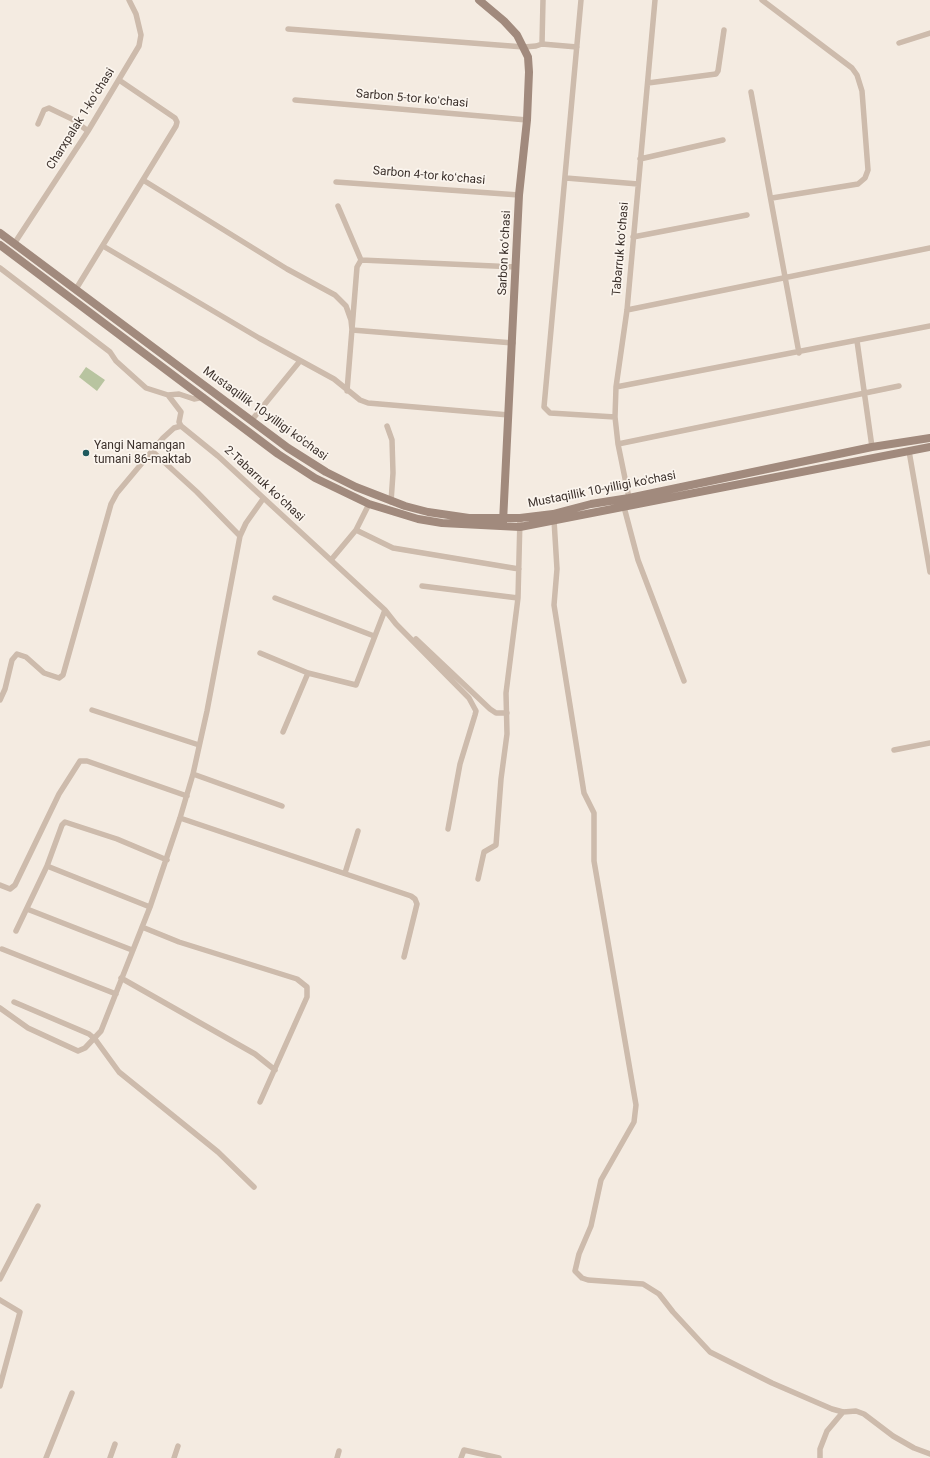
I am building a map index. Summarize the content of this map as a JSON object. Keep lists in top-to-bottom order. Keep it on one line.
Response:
{"streets":{"main road":["Sarbon koʻchasi","Mustaqillik 10-yilligi ko'chasi"],"street":["Sarbon 5-tor koʻchasi","Charxpalak 1-koʻchasi","Sarbon 4-tor koʻchasi","Tabarruk koʻchasi","2-Tabarruk koʻchasi"]},"crossings":[["Sarbon 5-tor koʻchasi","Sarbon koʻchasi"],["Charxpalak 1-koʻchasi","Mustaqillik 10-yilligi ko'chasi"],["Sarbon 4-tor koʻchasi","Sarbon koʻchasi"],["Tabarruk koʻchasi","Mustaqillik 10-yilligi ko'chasi"],["Sarbon koʻchasi","Mustaqillik 10-yilligi ko'chasi"]],"places":["Yangi Namangan tumani 86-maktab"]}
